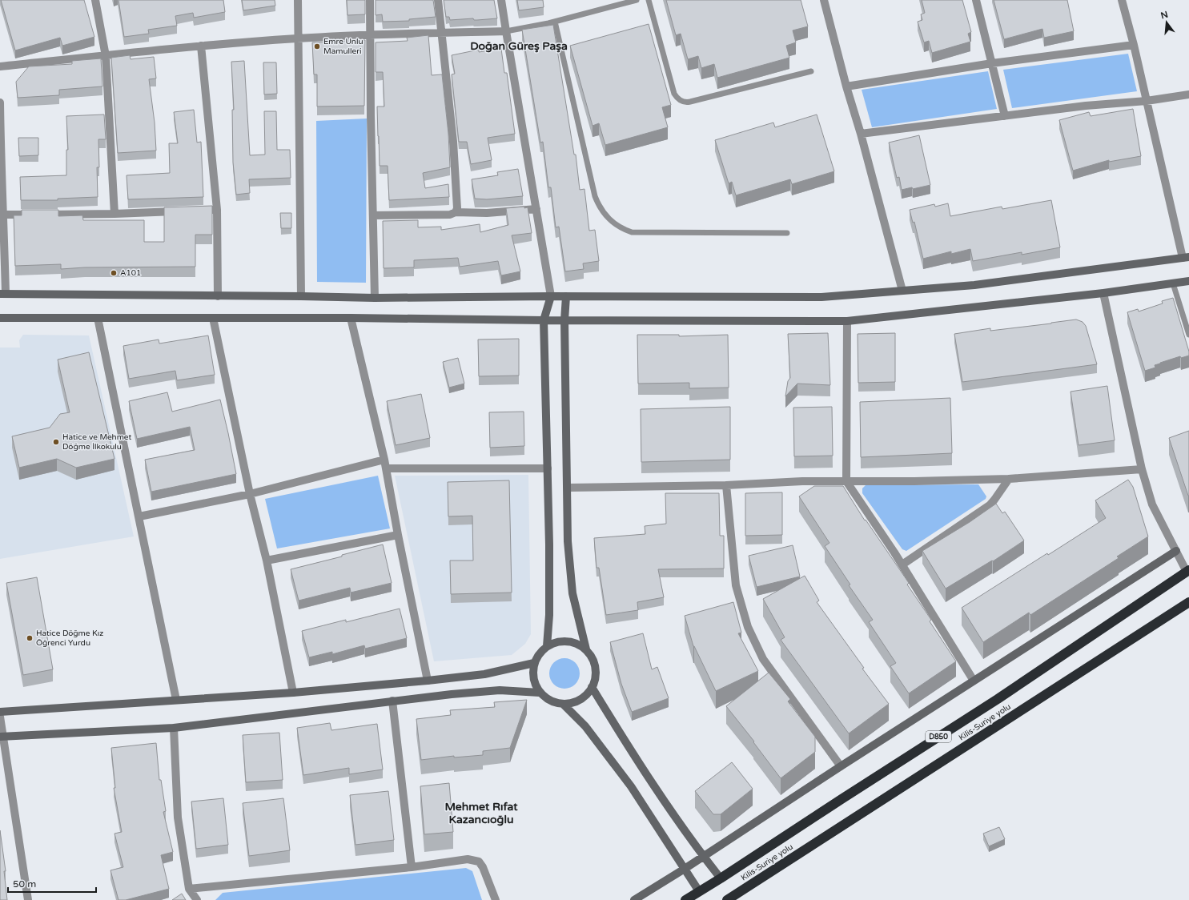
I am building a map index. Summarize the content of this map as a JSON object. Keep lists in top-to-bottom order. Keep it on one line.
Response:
{"streets":{"highway":["Kilis-Suriye yolu","D850"]},"districts":["Doğan Güreş Paşa","Mehmet Rıfat Kazancıoğlu"],"places":["Emre Unlu Mamulleri","A101","Hatice ve Mehmet Döğme İlkokulu","Hatice Döğme Kız Öğrenci Yurdu"],"scale_bar":"50 m","north":"top"}
